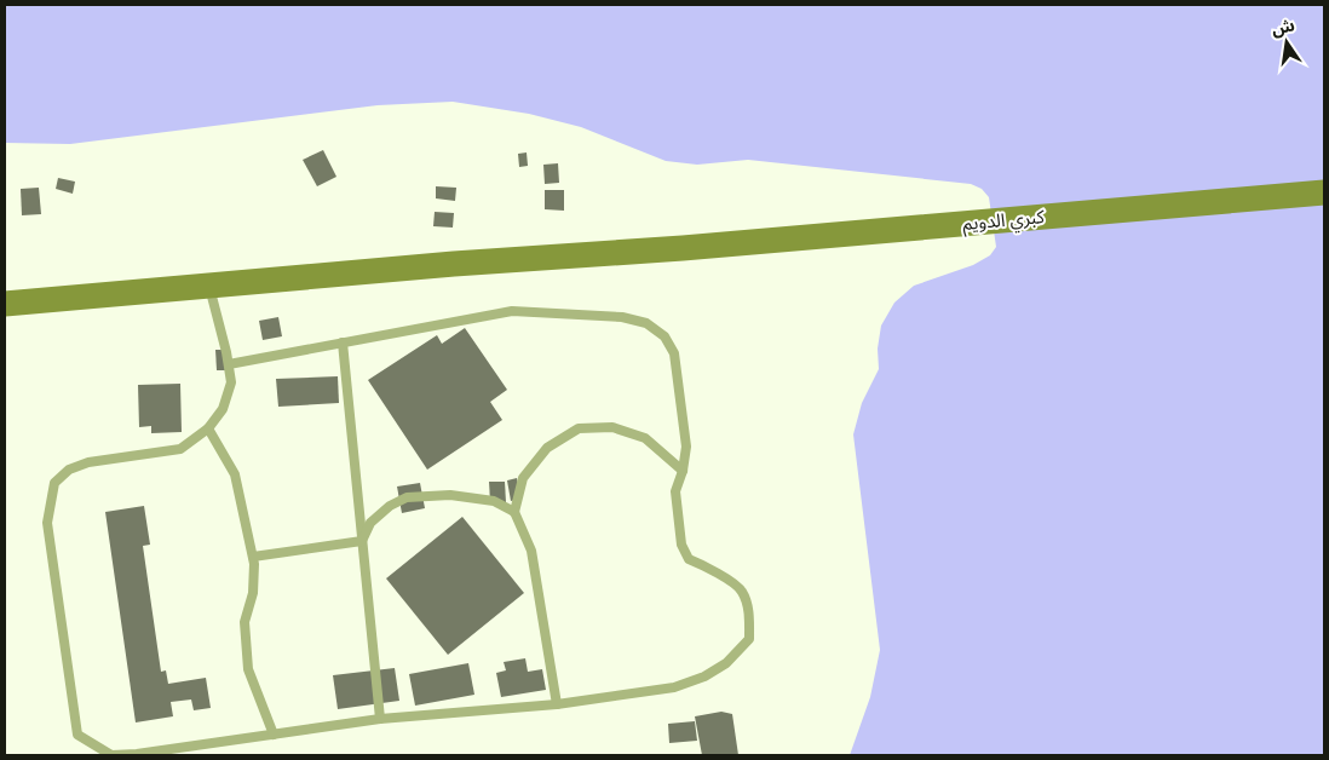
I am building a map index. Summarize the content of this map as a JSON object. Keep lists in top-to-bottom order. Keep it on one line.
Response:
{"streets":{"main road":["كبري الدويم"]},"north":"top"}
